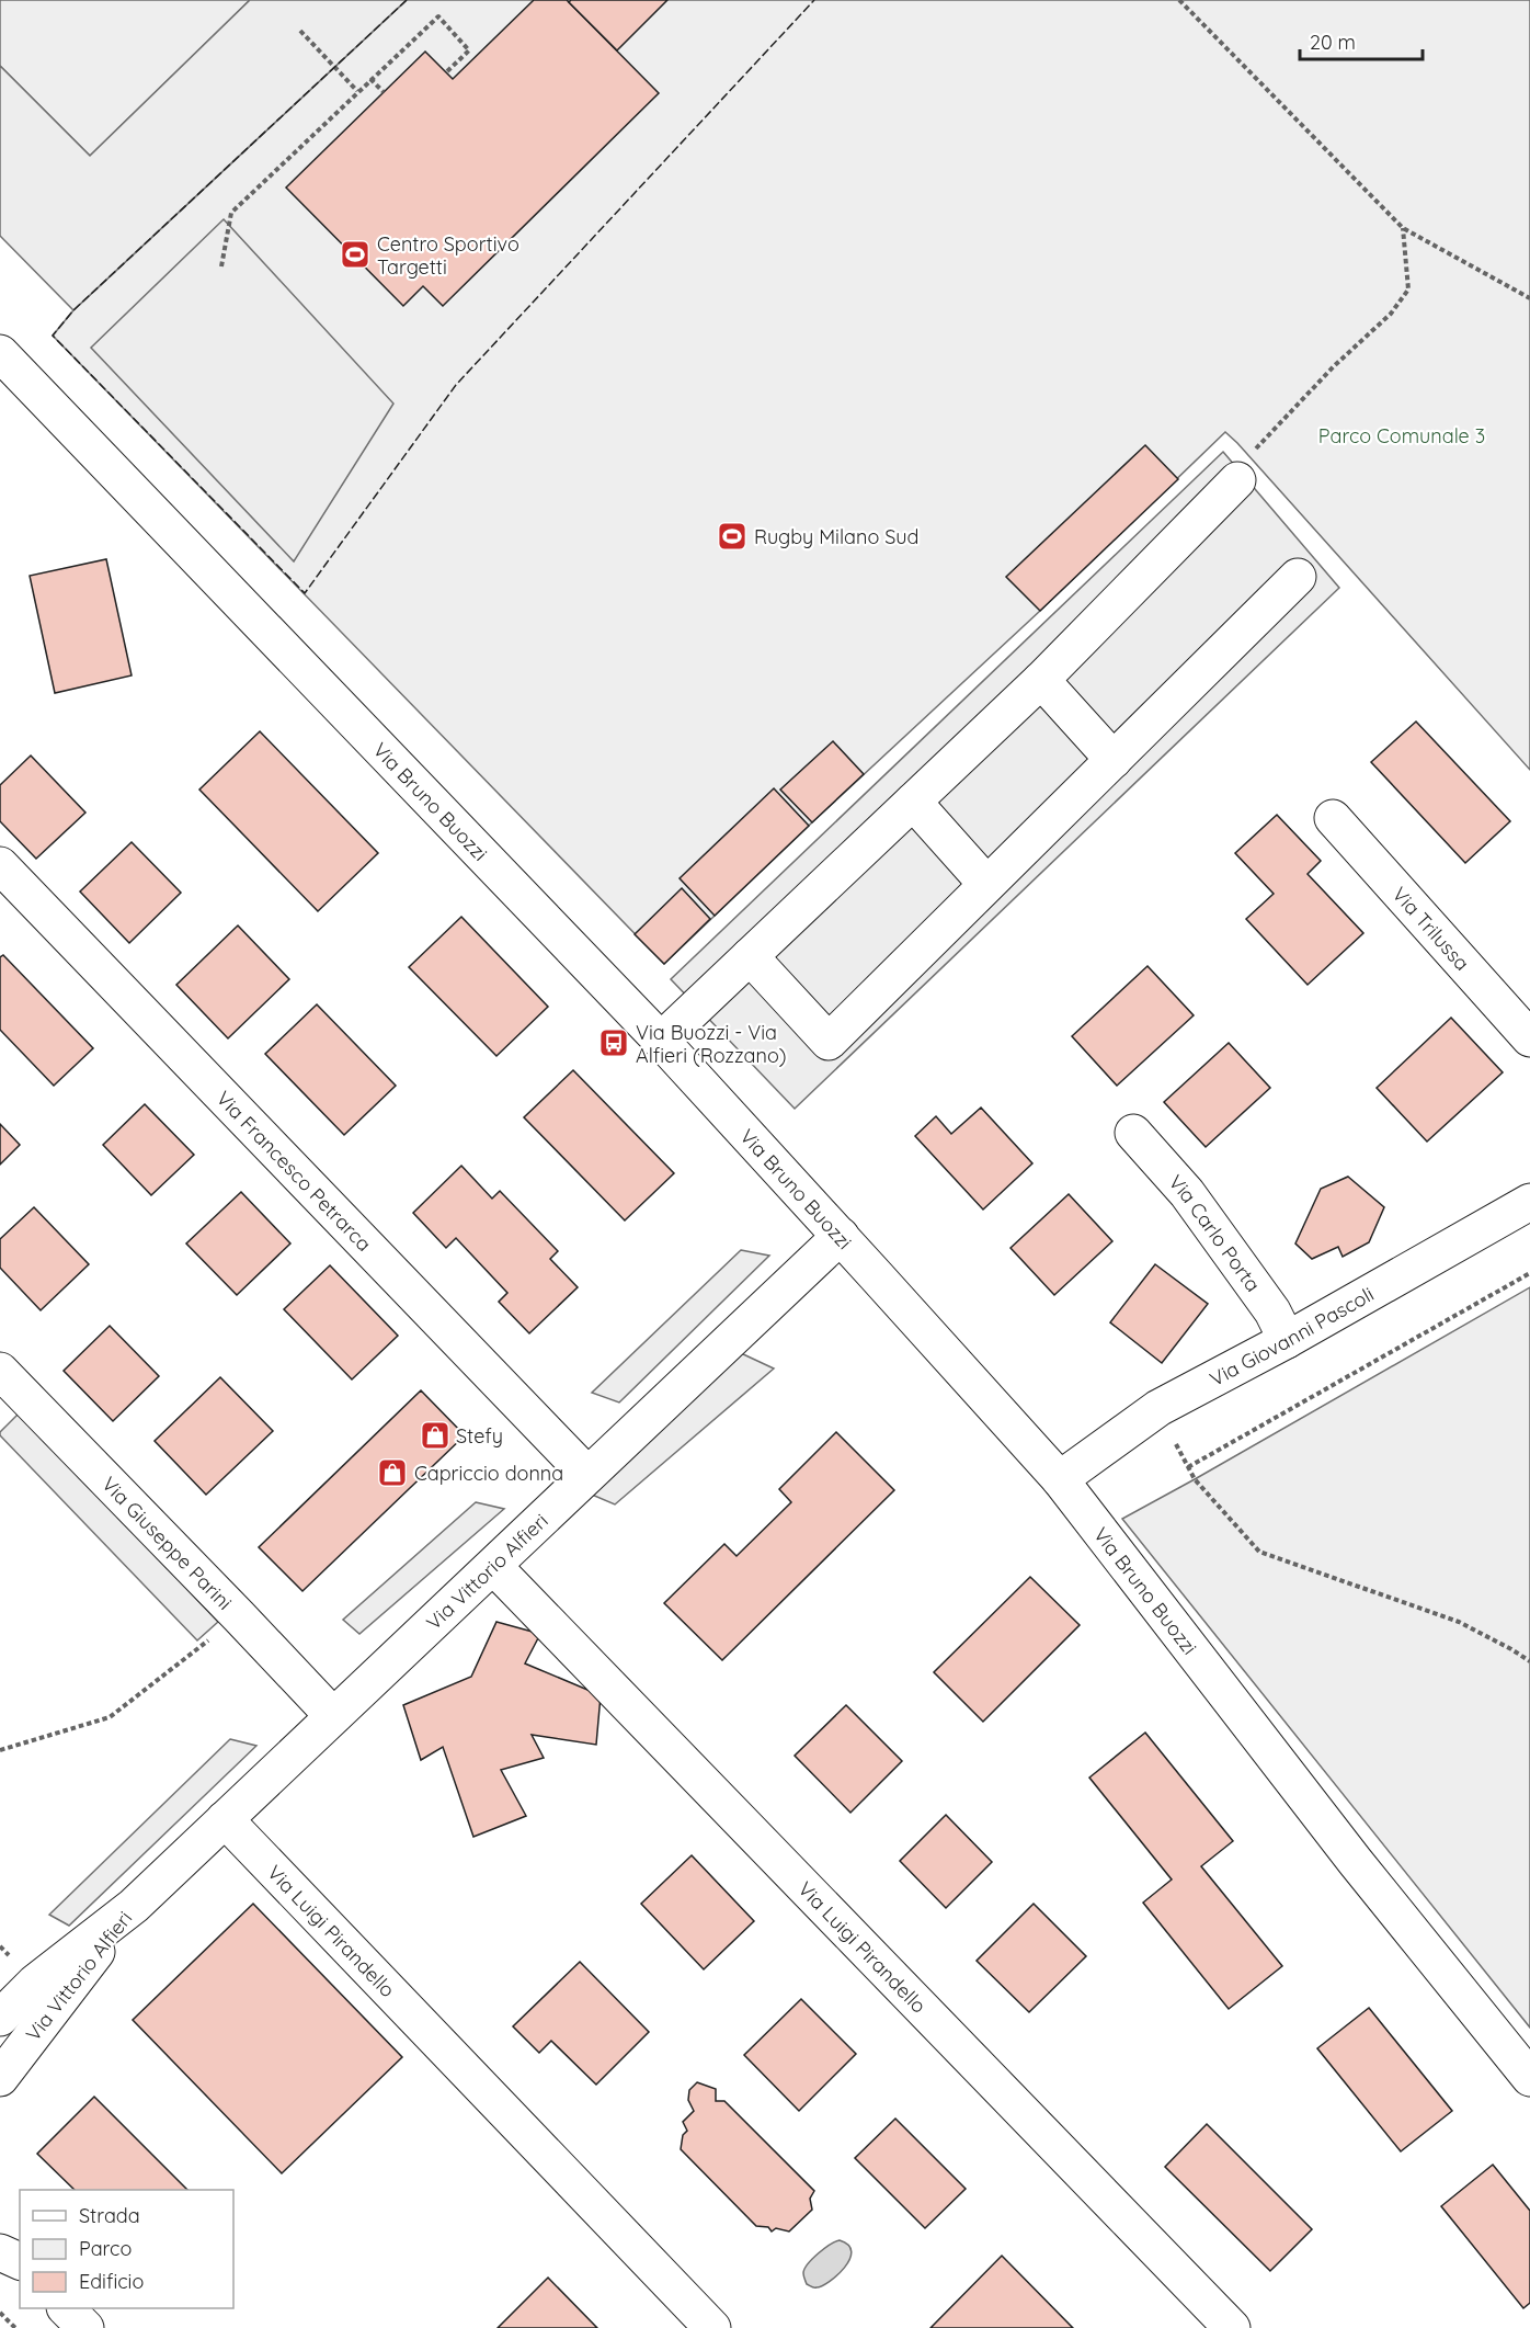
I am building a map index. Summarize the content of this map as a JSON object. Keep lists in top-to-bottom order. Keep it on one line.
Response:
{"streets":{"street":["Via Bruno Buozzi","Via Trilussa","Via Francesco Petrarca","Via Carlo Porta","Via Giovanni Pascoli","Via Giuseppe Parini","Via Vittorio Alfieri","Via Luigi Pirandello"]},"crossings":[["Via Bruno Buozzi","Via Giovanni Pascoli"],["Via Bruno Buozzi","Via Vittorio Alfieri"],["Via Francesco Petrarca","Via Vittorio Alfieri"],["Via Carlo Porta","Via Giovanni Pascoli"],["Via Giuseppe Parini","Via Vittorio Alfieri"],["Via Vittorio Alfieri","Via Luigi Pirandello"]],"parks":["Parco Comunale 3"],"places":{"sports":["Centro Sportivo Targetti","Rugby Milano Sud"],"bus stop":["Via Buozzi - Via Alfieri (Rozzano)"],"shop":["Stefy","Capriccio donna"]},"legend":["Strada","Parco","Edificio"],"scale_bar":"20 m"}
